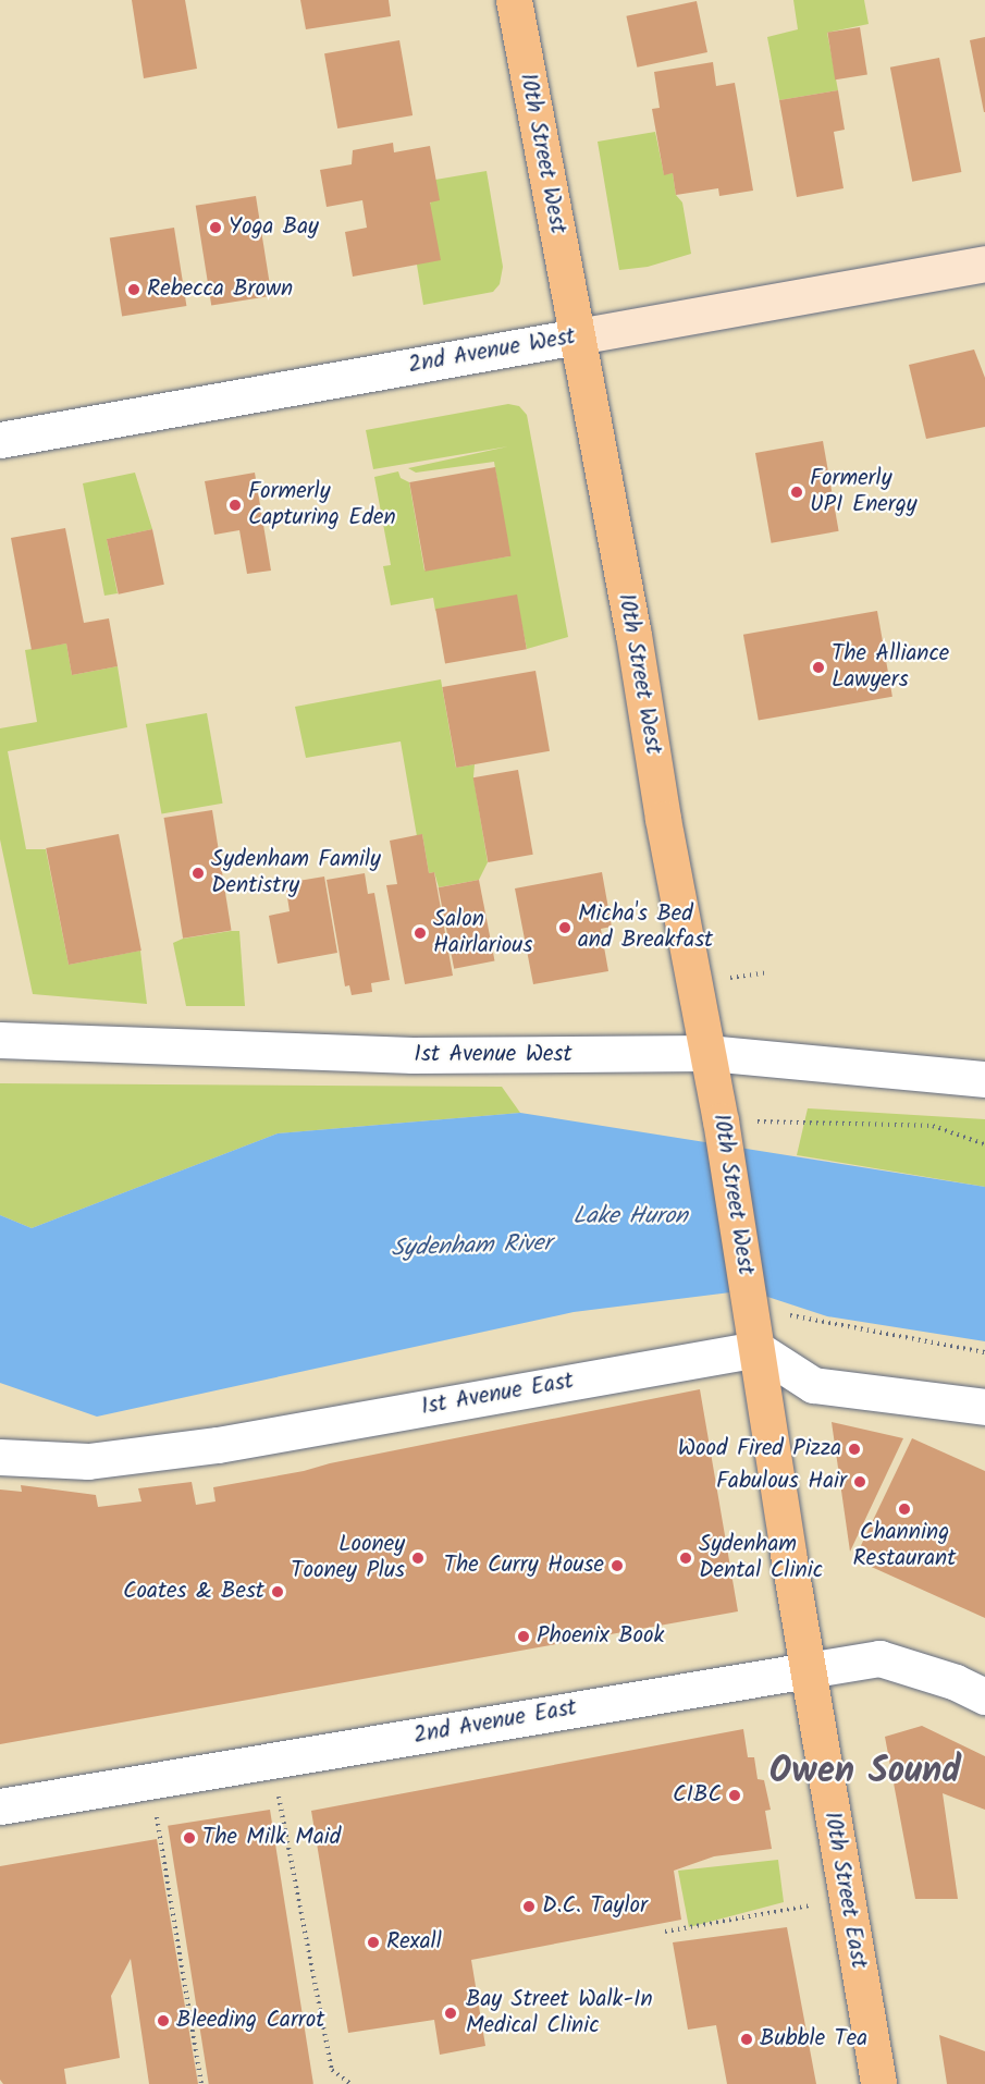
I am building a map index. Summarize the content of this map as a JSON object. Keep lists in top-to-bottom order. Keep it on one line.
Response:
{"streets":{"main road":["10th Street West","2nd Avenue West","10th Street East"],"street":["1st Avenue West","1st Avenue East","2nd Avenue East"]},"crossings":[["10th Street West","2nd Avenue West"],["10th Street West","1st Avenue West"],["10th Street West","1st Avenue East"],["10th Street West","10th Street East"],["1st Avenue East","10th Street East"],["2nd Avenue East","10th Street East"]],"districts":["Owen Sound"],"water":["Lake Huron","Sydenham River"],"places":["Yoga Bay","Rebecca Brown","Formerly UPI Energy","Formerly Capturing Eden","The Alliance Lawyers","Sydenham Family Dentistry","Micha's Bed and Breakfast","Salon Hairlarious","Wood Fired Pizza","Fabulous Hair","Channing Restaurant","Looney Tooney Plus","Sydenham Dental Clinic","The Curry House","Coates & Best","Phoenix Book","CIBC","The Milk Maid","D.C. Taylor","Rexall","Bay Street Walk-In Medical Clinic","Bleeding Carrot","Bubble Tea"]}
